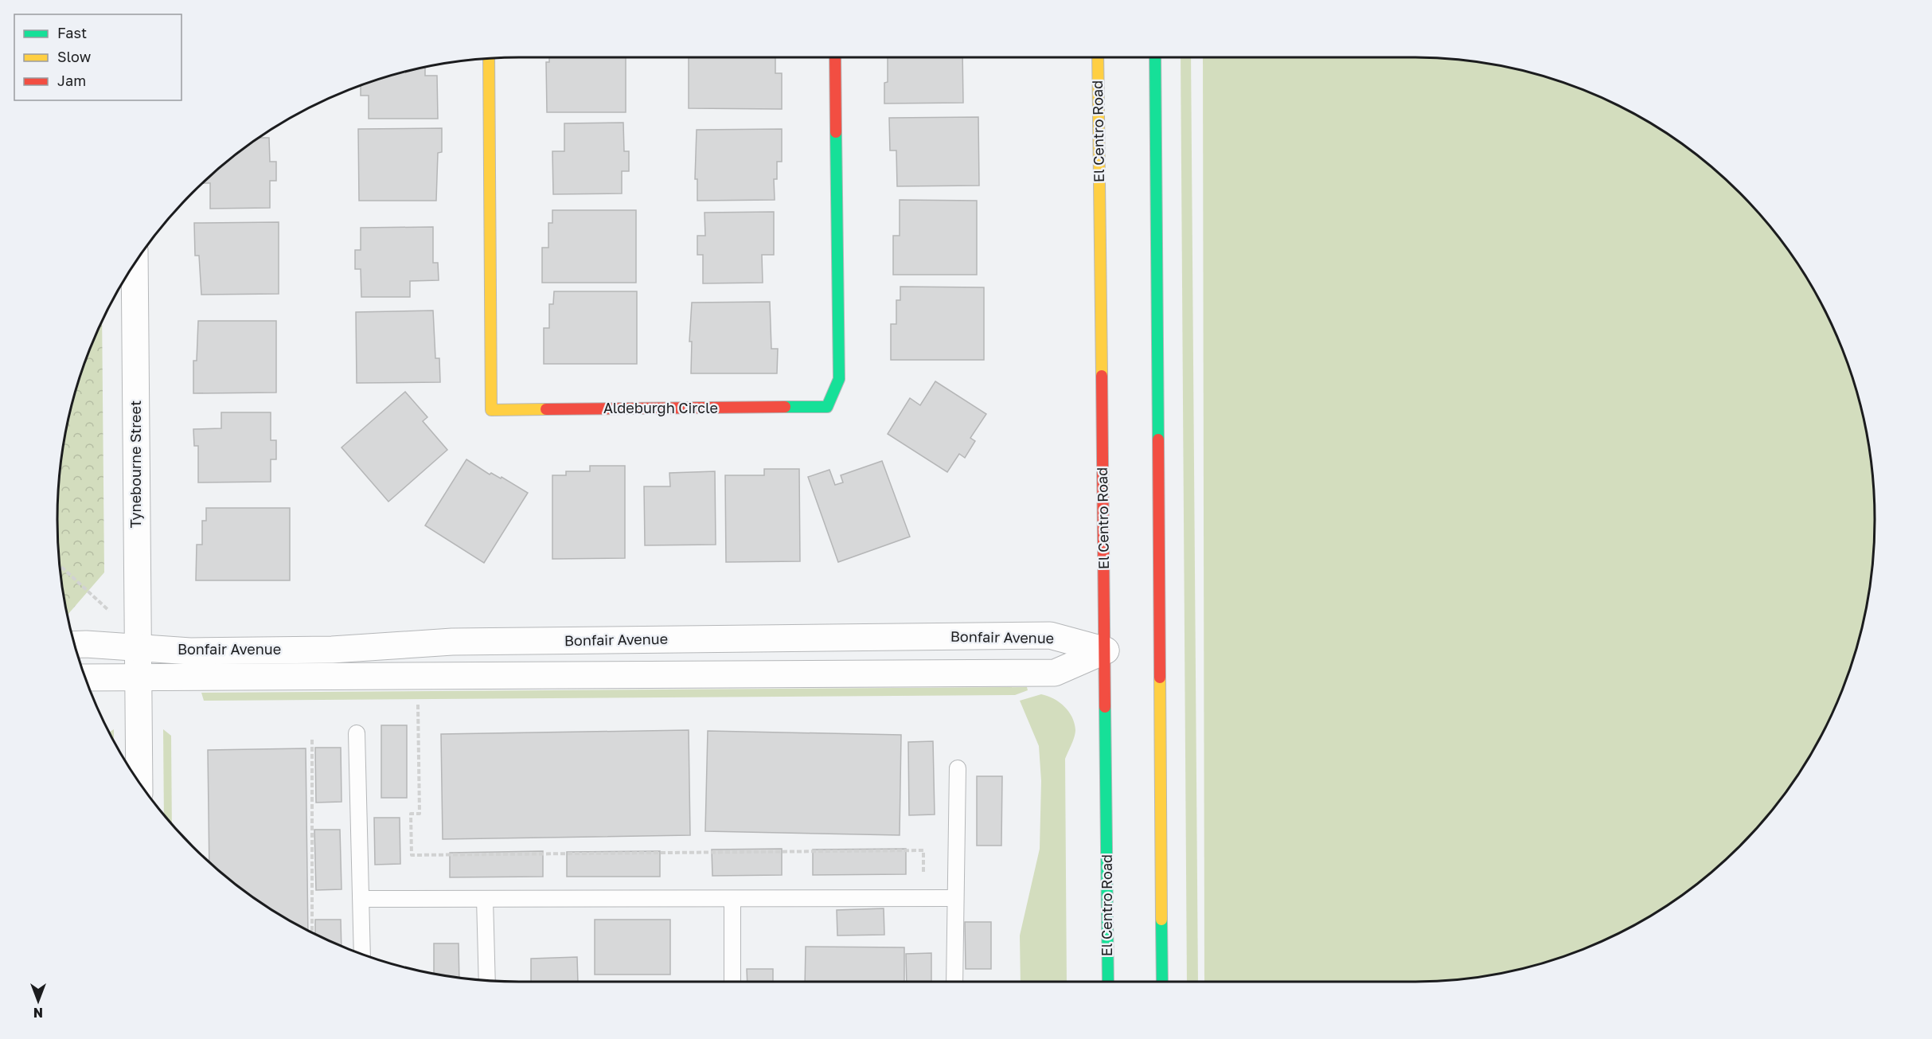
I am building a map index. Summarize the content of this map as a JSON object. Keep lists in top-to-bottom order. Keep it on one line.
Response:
{"streets":{"main road":["El Centro Road","Aldeburgh Circle"],"street":["Tynebourne Street","Bonfair Avenue"]},"crossings":[["El Centro Road","Bonfair Avenue"],["Tynebourne Street","Bonfair Avenue"]],"legend":["Fast","Slow","Jam"],"north":"bottom"}
